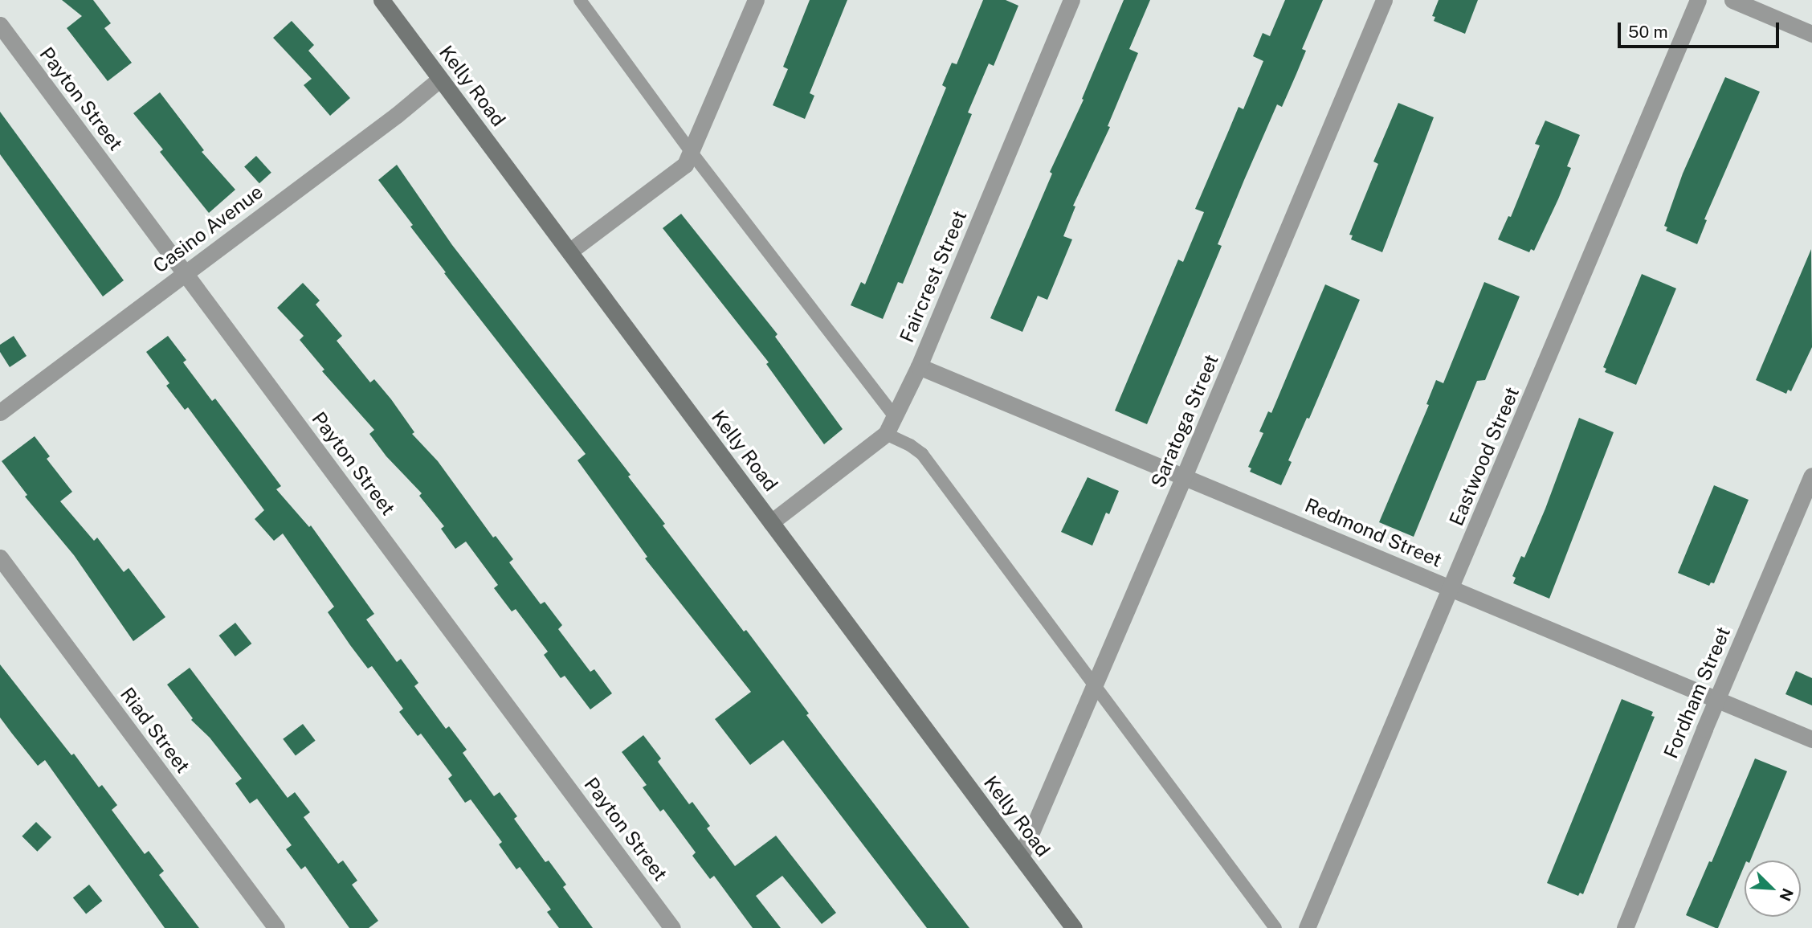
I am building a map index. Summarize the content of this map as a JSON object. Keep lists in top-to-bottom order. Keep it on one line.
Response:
{"streets":{"street":["Kelly Road","Payton Street","Casino Avenue","Faircrest Street","Saratoga Street","Eastwood Street","Redmond Street","Fordham Street","Riad Street"]},"crossings":[["Kelly Road","Casino Avenue"],["Kelly Road","Faircrest Street"],["Kelly Road","Saratoga Street"],["Payton Street","Casino Avenue"],["Faircrest Street","Redmond Street"],["Saratoga Street","Redmond Street"],["Eastwood Street","Redmond Street"],["Redmond Street","Fordham Street"]],"scale_bar":"50 m","north":"bottom right"}
